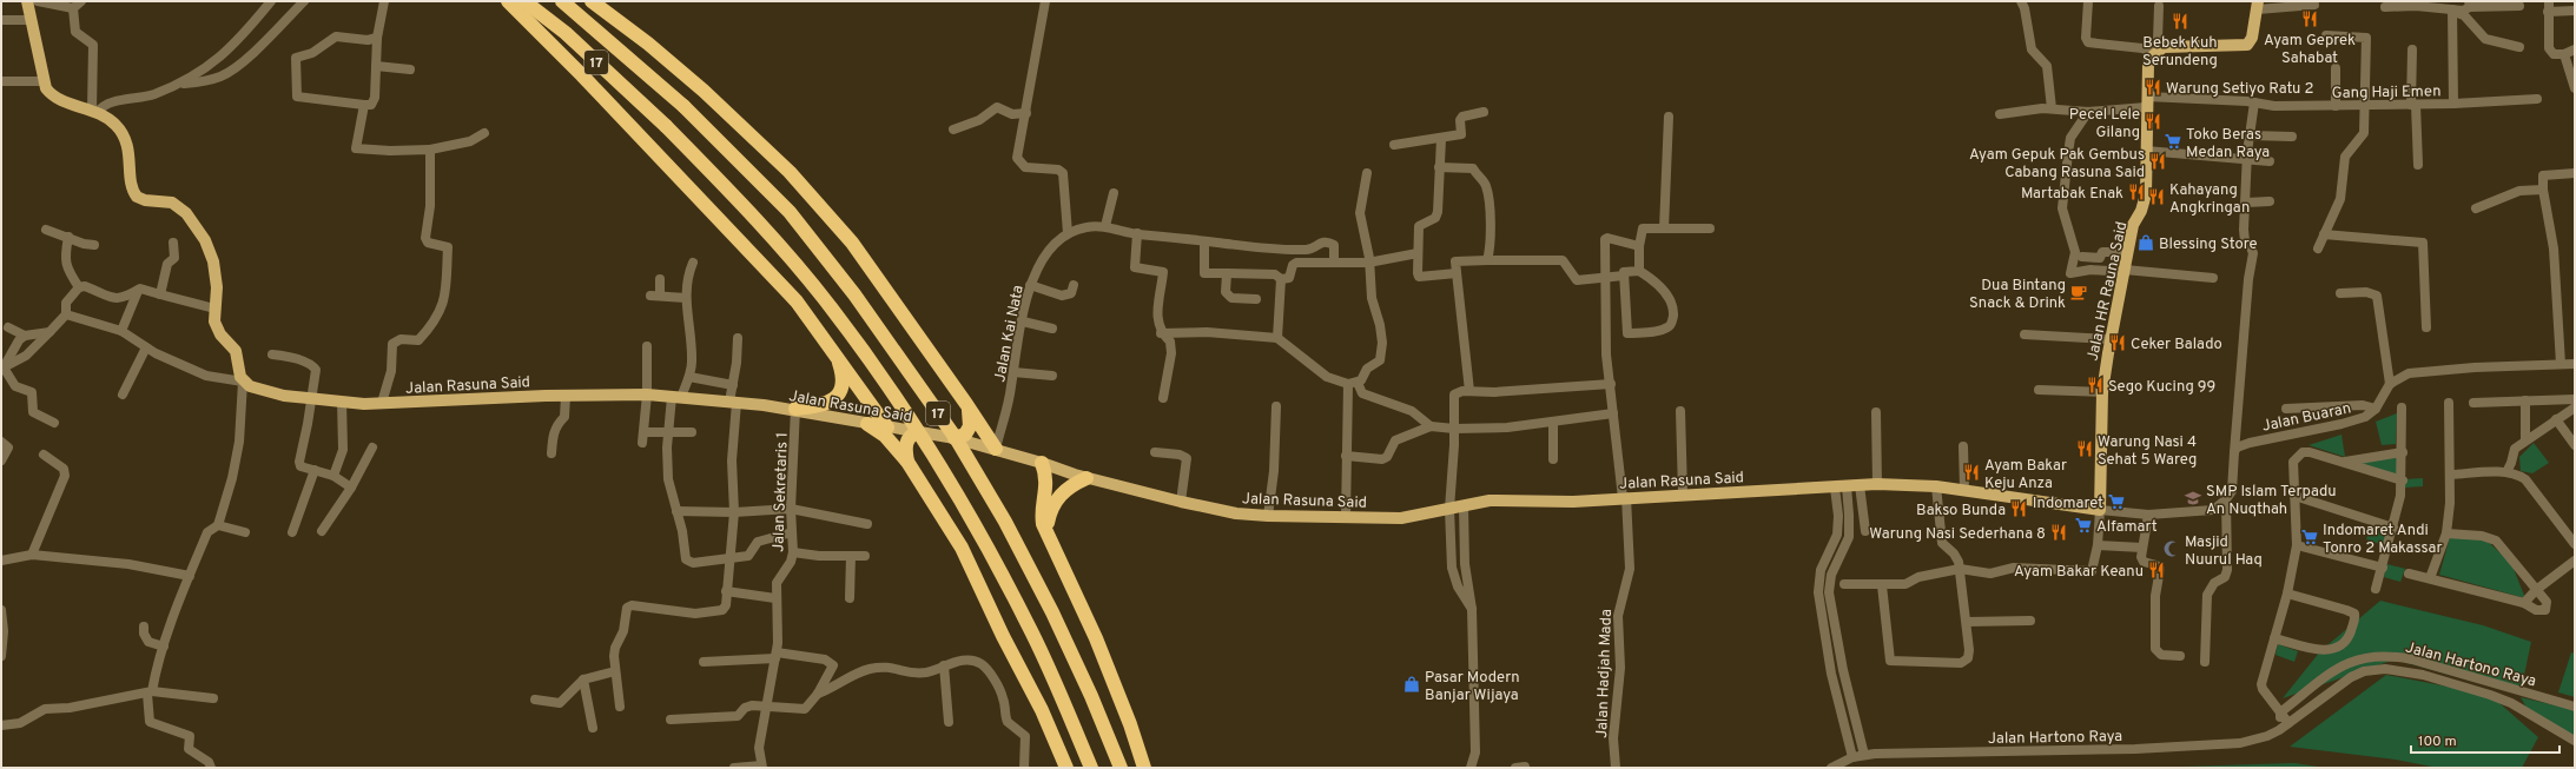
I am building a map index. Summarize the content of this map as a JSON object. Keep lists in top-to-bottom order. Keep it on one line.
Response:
{"streets":{"highway":["17"],"main road":["Jalan HR Rauna Said","Jalan Rasuna Said"],"street":["Gang Haji Emen","Jalan Kai Nata","Jalan Buaran","Jalan Sekretaris 1","Jalan Hartono Raya","Jalan Hadjah Mada"]},"crossings":[["Gang Haji Emen","Jalan HR Rauna Said"],["Jalan HR Rauna Said","Jalan Rasuna Said"],["Jalan Kai Nata","Jalan Rasuna Said"],["Jalan Rasuna Said","Jalan Sekretaris 1"],["Jalan Rasuna Said","Jalan Hadjah Mada"]],"places":{"restaurant":["Ayam Geprek Sahabat","Bebek Kuh Serundeng","Warung Setiyo Ratu 2","Pecel Lele Gilang","Ayam Gepuk Pak Gembus Cabang Rasuna Said","Martabak Enak","Kahayang Angkringan","Ceker Balado","Sego Kucing 99","Warung Nasi 4 Sehat 5 Wareg","Ayam Bakar Keju Anza","Bakso Bunda","Warung Nasi Sederhana 8","Ayam Bakar Keanu"],"supermarket":["Toko Beras Medan Raya","Indomaret","Alfamart","Indomaret Andi Tonro 2 Makassar"],"shop":["Blessing Store","Pasar Modern Banjar Wijaya"],"cafe":["Dua Bintang Snack & Drink"],"school or university":["SMP Islam Terpadu An Nuqthah"],"mosque":["Masjid Nuurul Haq"]},"scale_bar":"100 m"}
